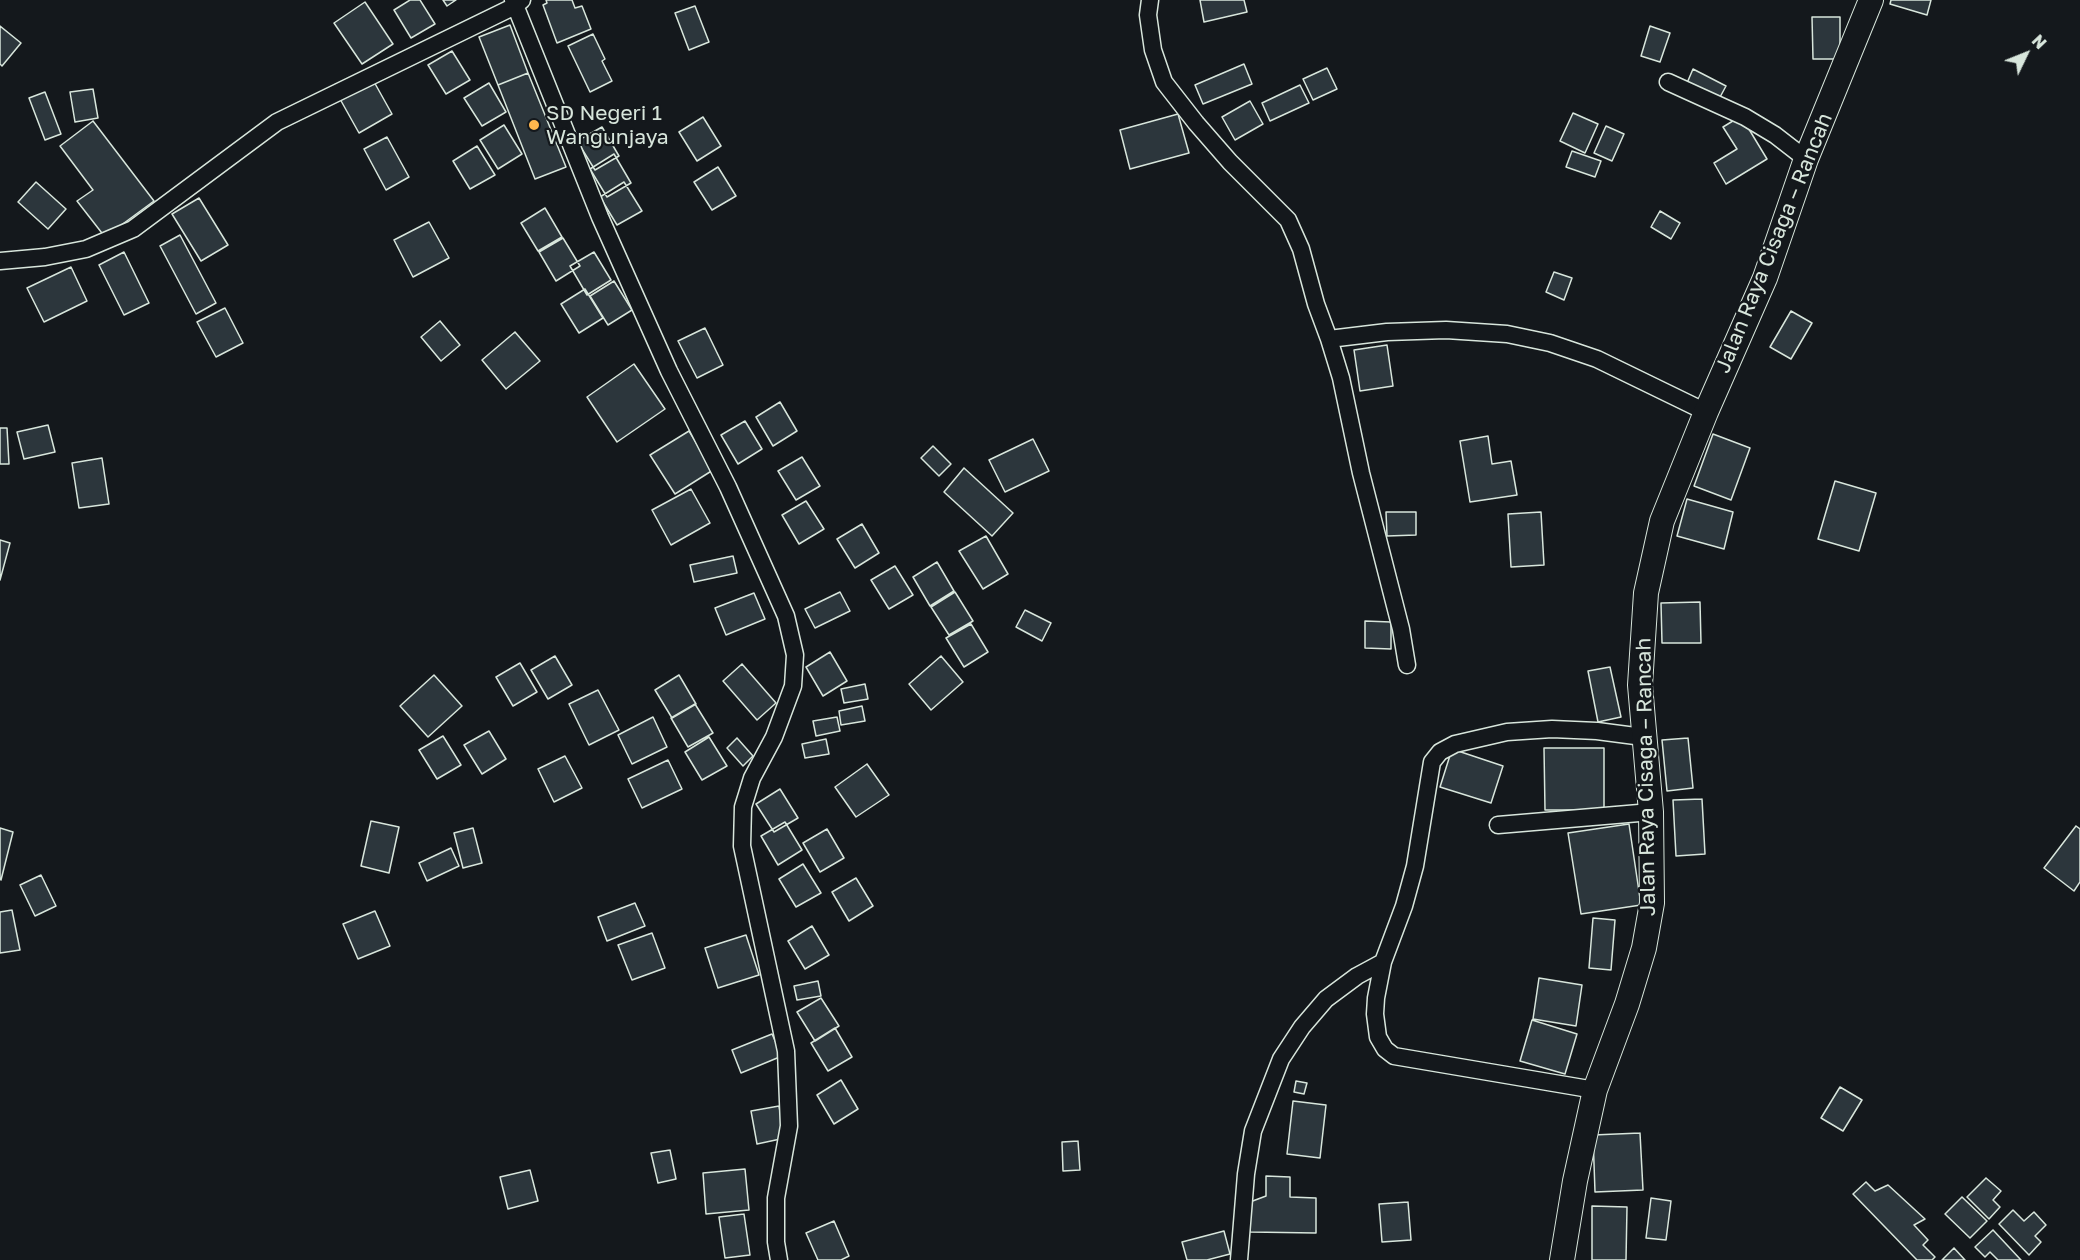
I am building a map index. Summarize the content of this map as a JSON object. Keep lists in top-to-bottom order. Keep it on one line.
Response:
{"streets":{"main road":["Jalan Raya Cisaga – Rancah"]},"places":["SD Negeri 1 Wangunjaya"],"north":"top right"}
